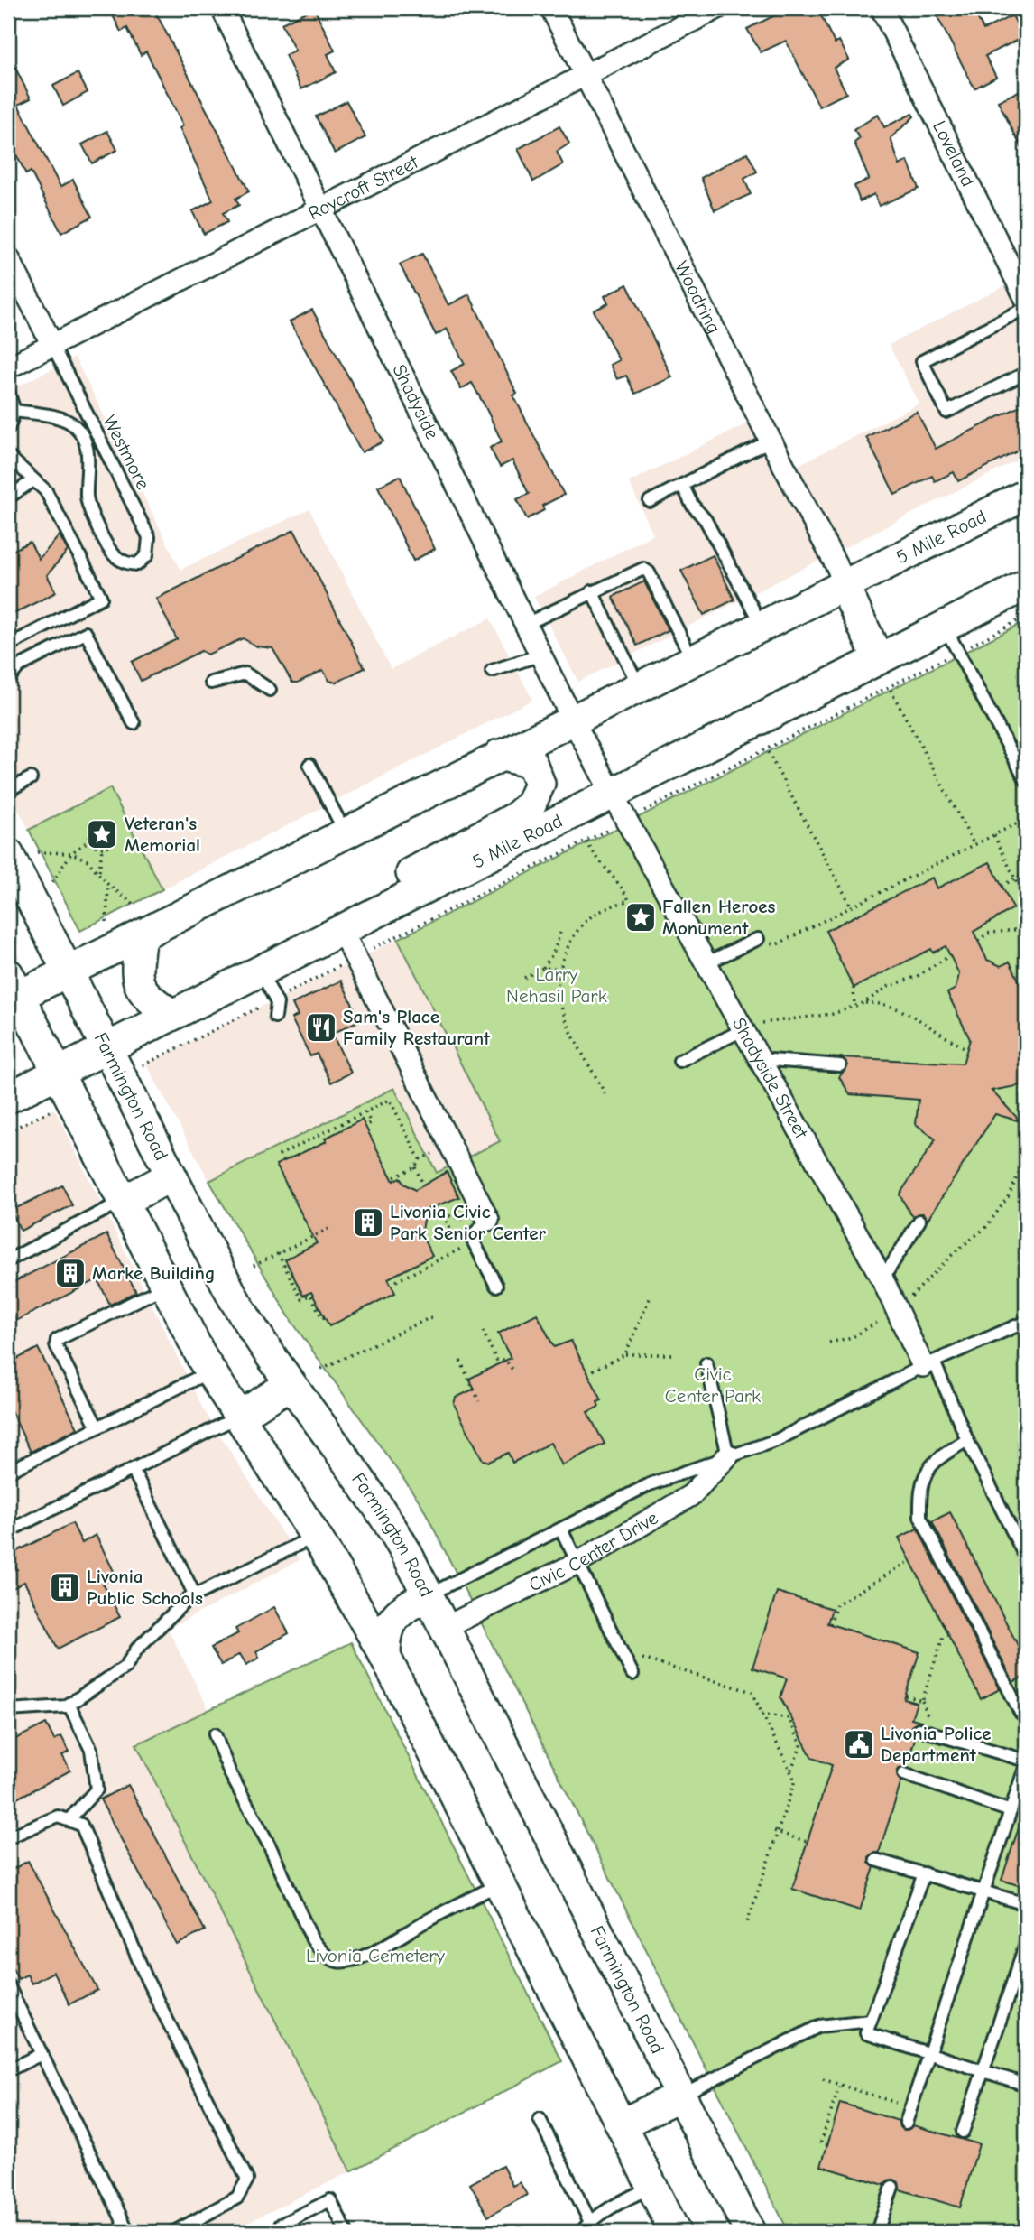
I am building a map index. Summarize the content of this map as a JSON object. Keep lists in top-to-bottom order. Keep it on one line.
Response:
{"streets":{"main road":["5 Mile Road","Farmington Road"],"street":["Loveland","Roycroft Street","Woodring","Shadyside","Shadyside Street","Civic Center Drive"],"lane":["Westmore"]},"crossings":[["Roycroft Street","Woodring"],["Roycroft Street","Shadyside"],["Roycroft Street","Westmore"],["Woodring","5 Mile Road"],["Shadyside","5 Mile Road"],["Shadyside","Shadyside Street"],["5 Mile Road","Shadyside Street"],["5 Mile Road","Farmington Road"],["Shadyside Street","Civic Center Drive"],["Farmington Road","Civic Center Drive"]],"parks":["Larry Nehasil Park","Civic Center Park","Livonia Cemetery"],"places":{"place":["Veteran's Memorial","Fallen Heroes Monument"],"restaurant":["Sam's Place Family Restaurant"],"building":["Livonia Civic Park Senior Center","Marke Building","Livonia Public Schools"],"public building":["Livonia Police Department"]}}
